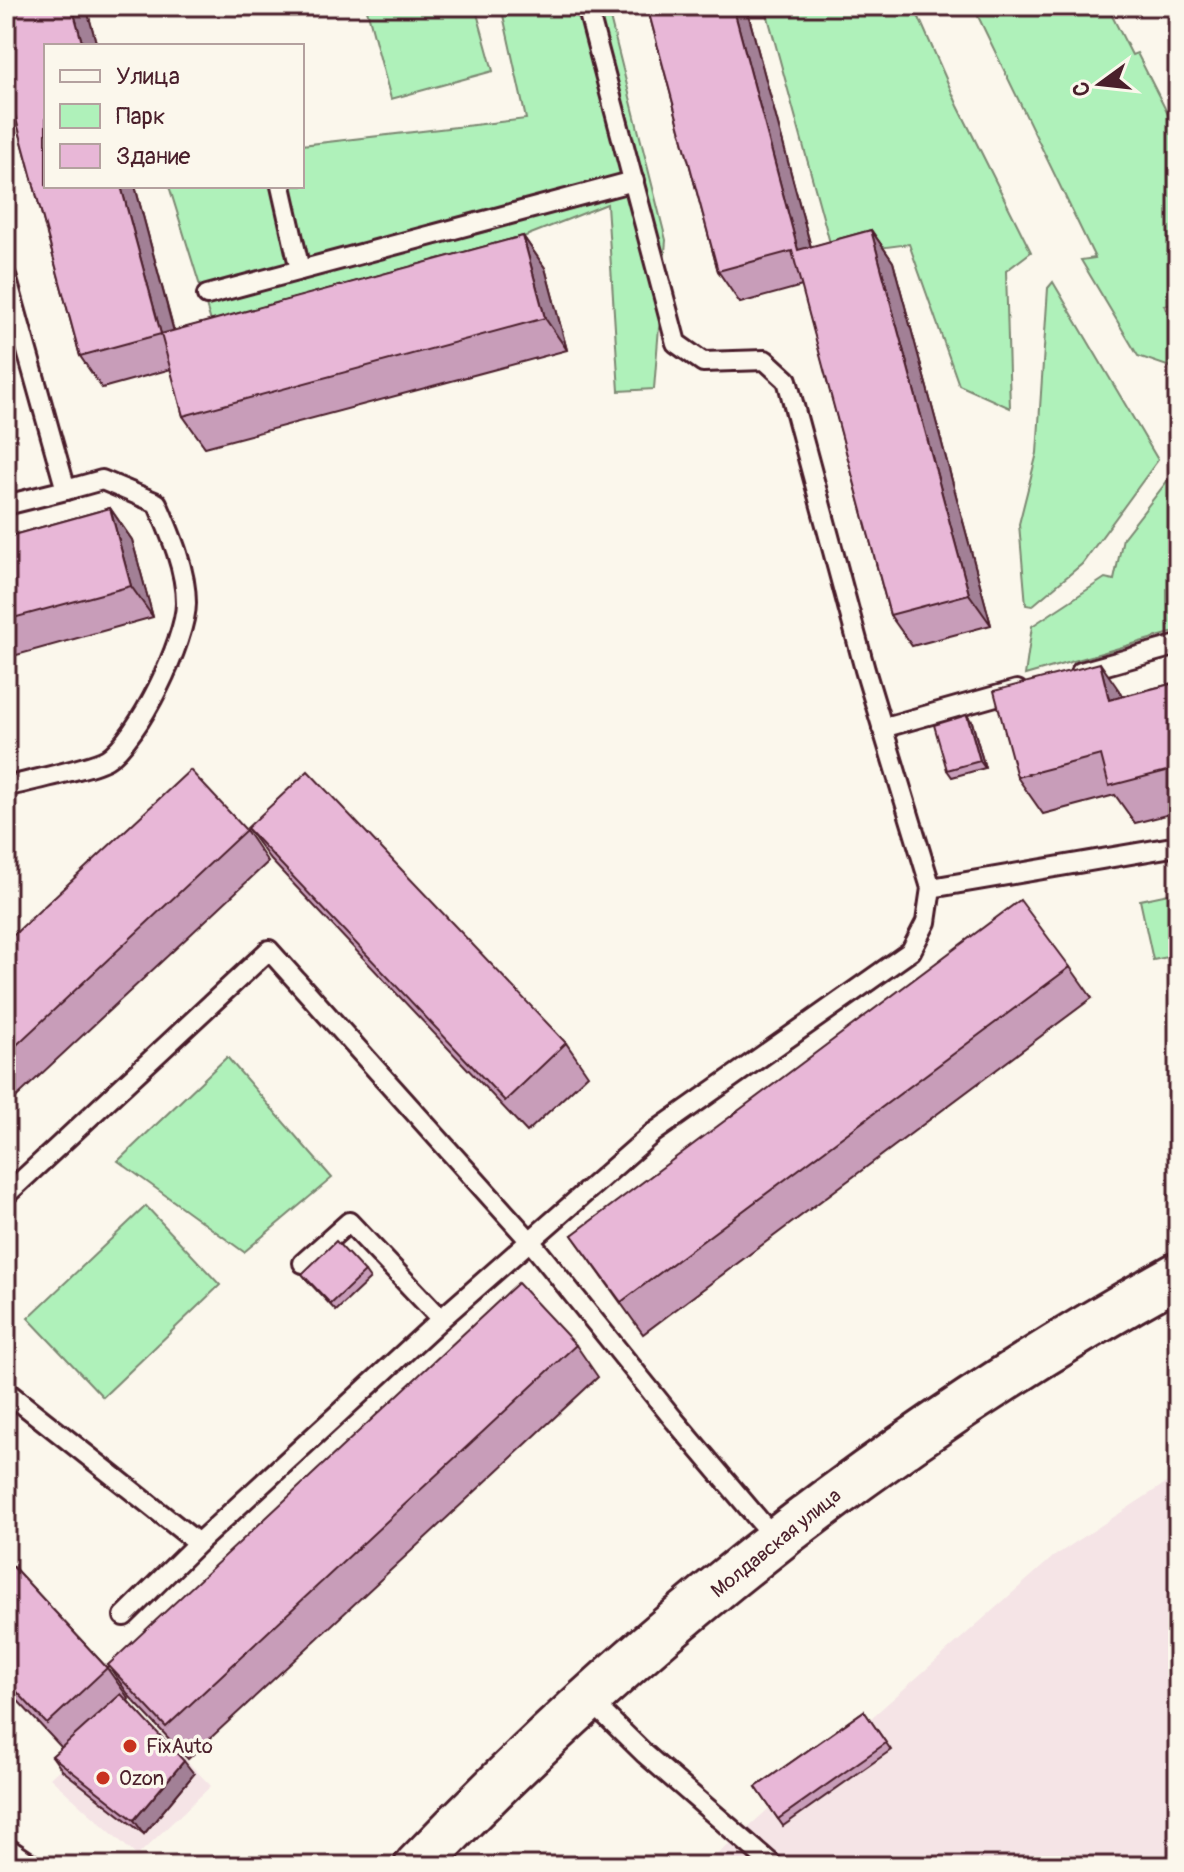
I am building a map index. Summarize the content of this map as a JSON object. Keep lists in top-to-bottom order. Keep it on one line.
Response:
{"streets":{"street":["Молдавская улица"]},"places":["FixAuto","Ozon"],"legend":["Улица","Парк","Здание"],"north":"left"}
